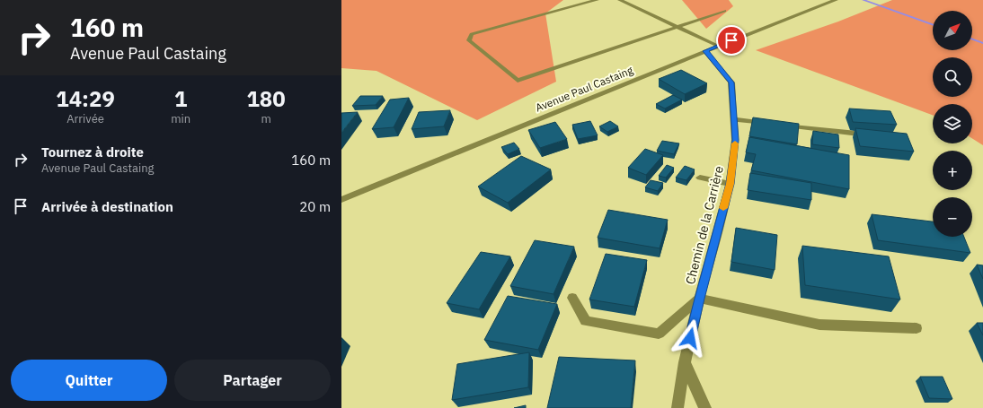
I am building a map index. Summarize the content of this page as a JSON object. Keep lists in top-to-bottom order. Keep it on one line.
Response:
{"streets":{"street":["Avenue Paul Castaing","Chemin de la Carrière"]},"crossings":[["Avenue Paul Castaing","Chemin de la Carrière"]],"north":"top right","page":{"turn":["160 m","Avenue Paul Castaing"],"map_buttons":["+","−"],"eta":["14:29","Arrivée","1","min","180","m"],"list":[{"name":"Tournez à droite","note":"Avenue Paul Castaing","value":"160 m"},{"name":"Arrivée à destination","value":"20 m"}],"buttons":["Quitter","Partager"]}}
